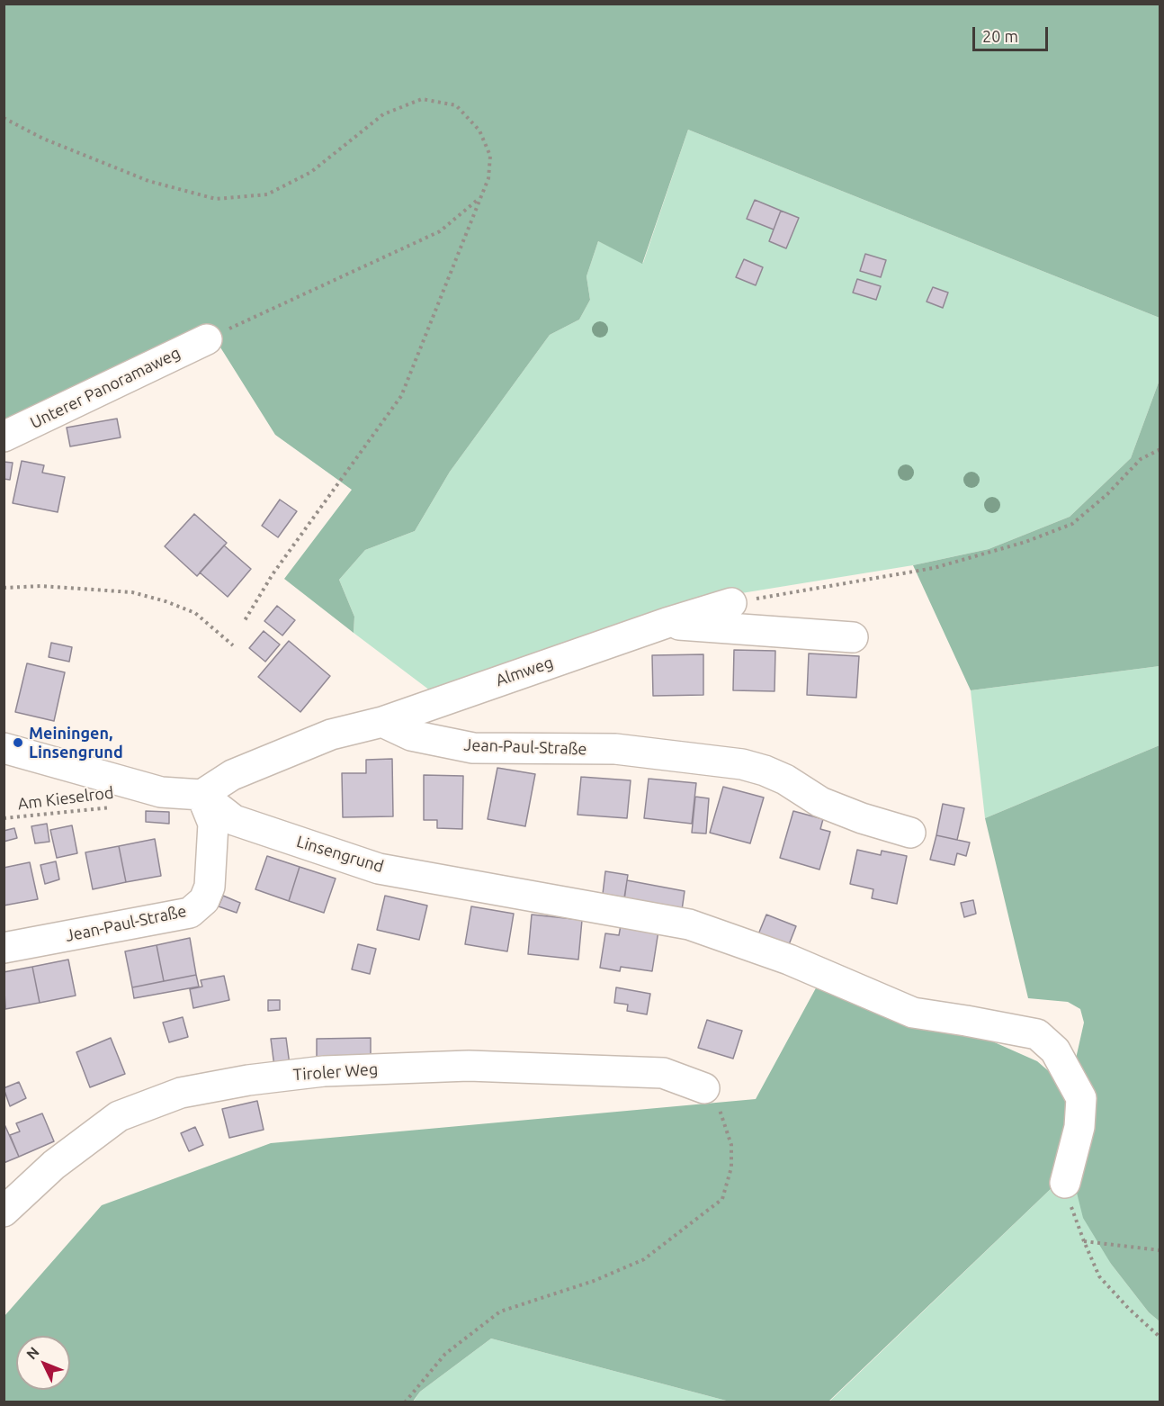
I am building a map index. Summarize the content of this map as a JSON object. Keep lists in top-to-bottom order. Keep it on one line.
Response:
{"streets":{"street":["Unterer Panoramaweg","Almweg","Jean-Paul-Straße","Linsengrund","Tiroler Weg"],"path":["Am Kieselrod"]},"crossings":[["Almweg","Jean-Paul-Straße"],["Jean-Paul-Straße","Linsengrund"]],"places":["Meiningen, Linsengrund"],"scale_bar":"20 m","north":"top left"}
